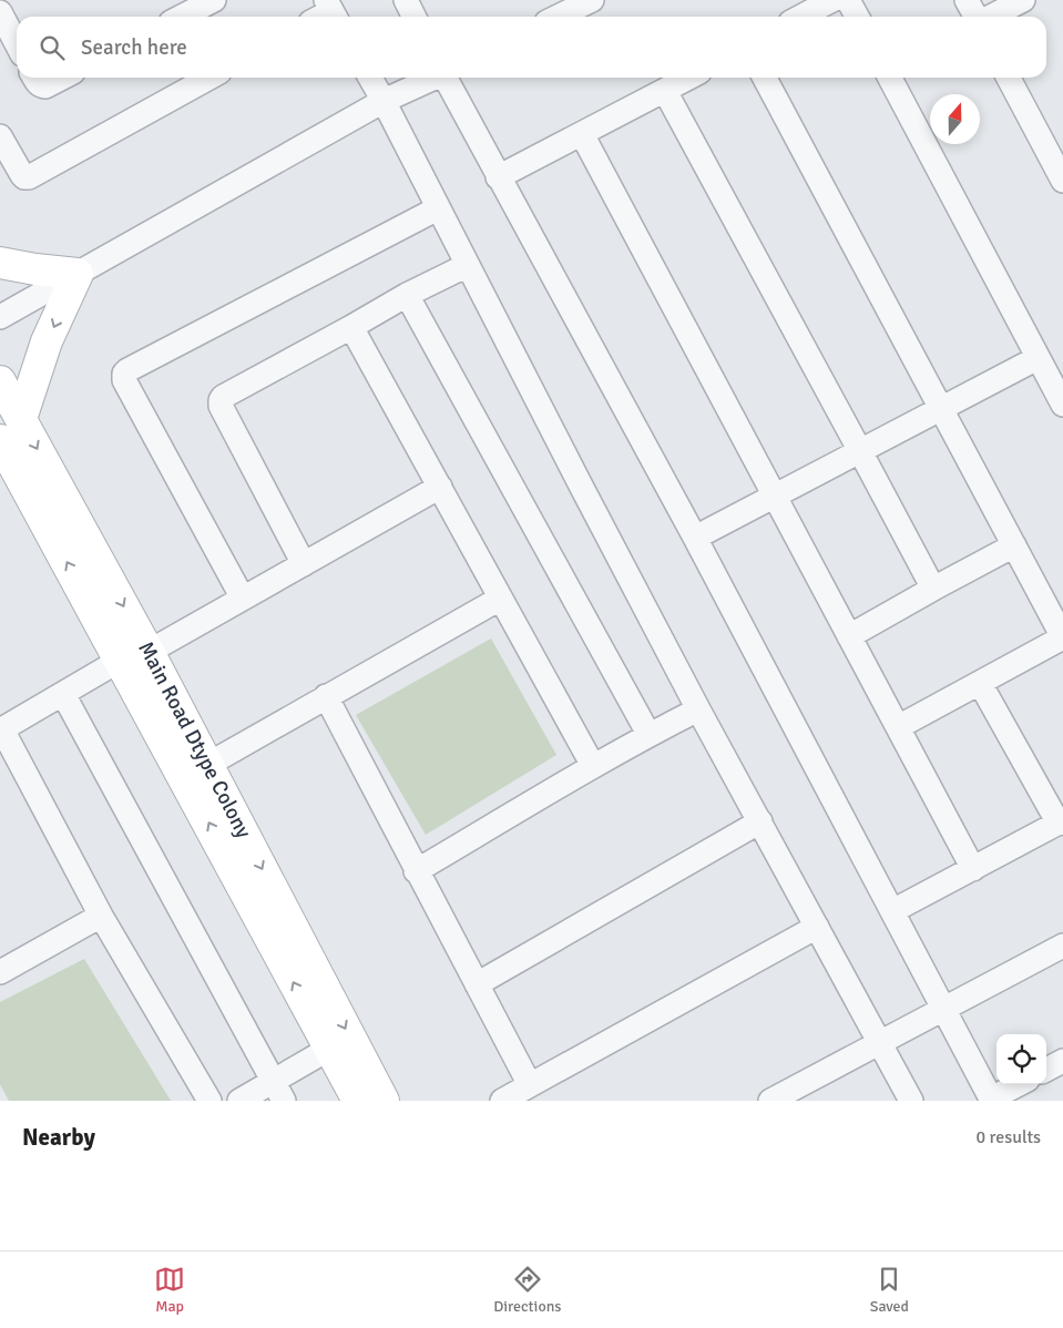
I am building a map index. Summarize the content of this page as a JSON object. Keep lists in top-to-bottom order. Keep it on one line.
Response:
{"streets":{"main road":["Main Road Dtype Colony"]},"north":"top","page":{"search":"Search here","heading":["Nearby","0 results"],"nav":["Map","Directions","Saved"]}}
